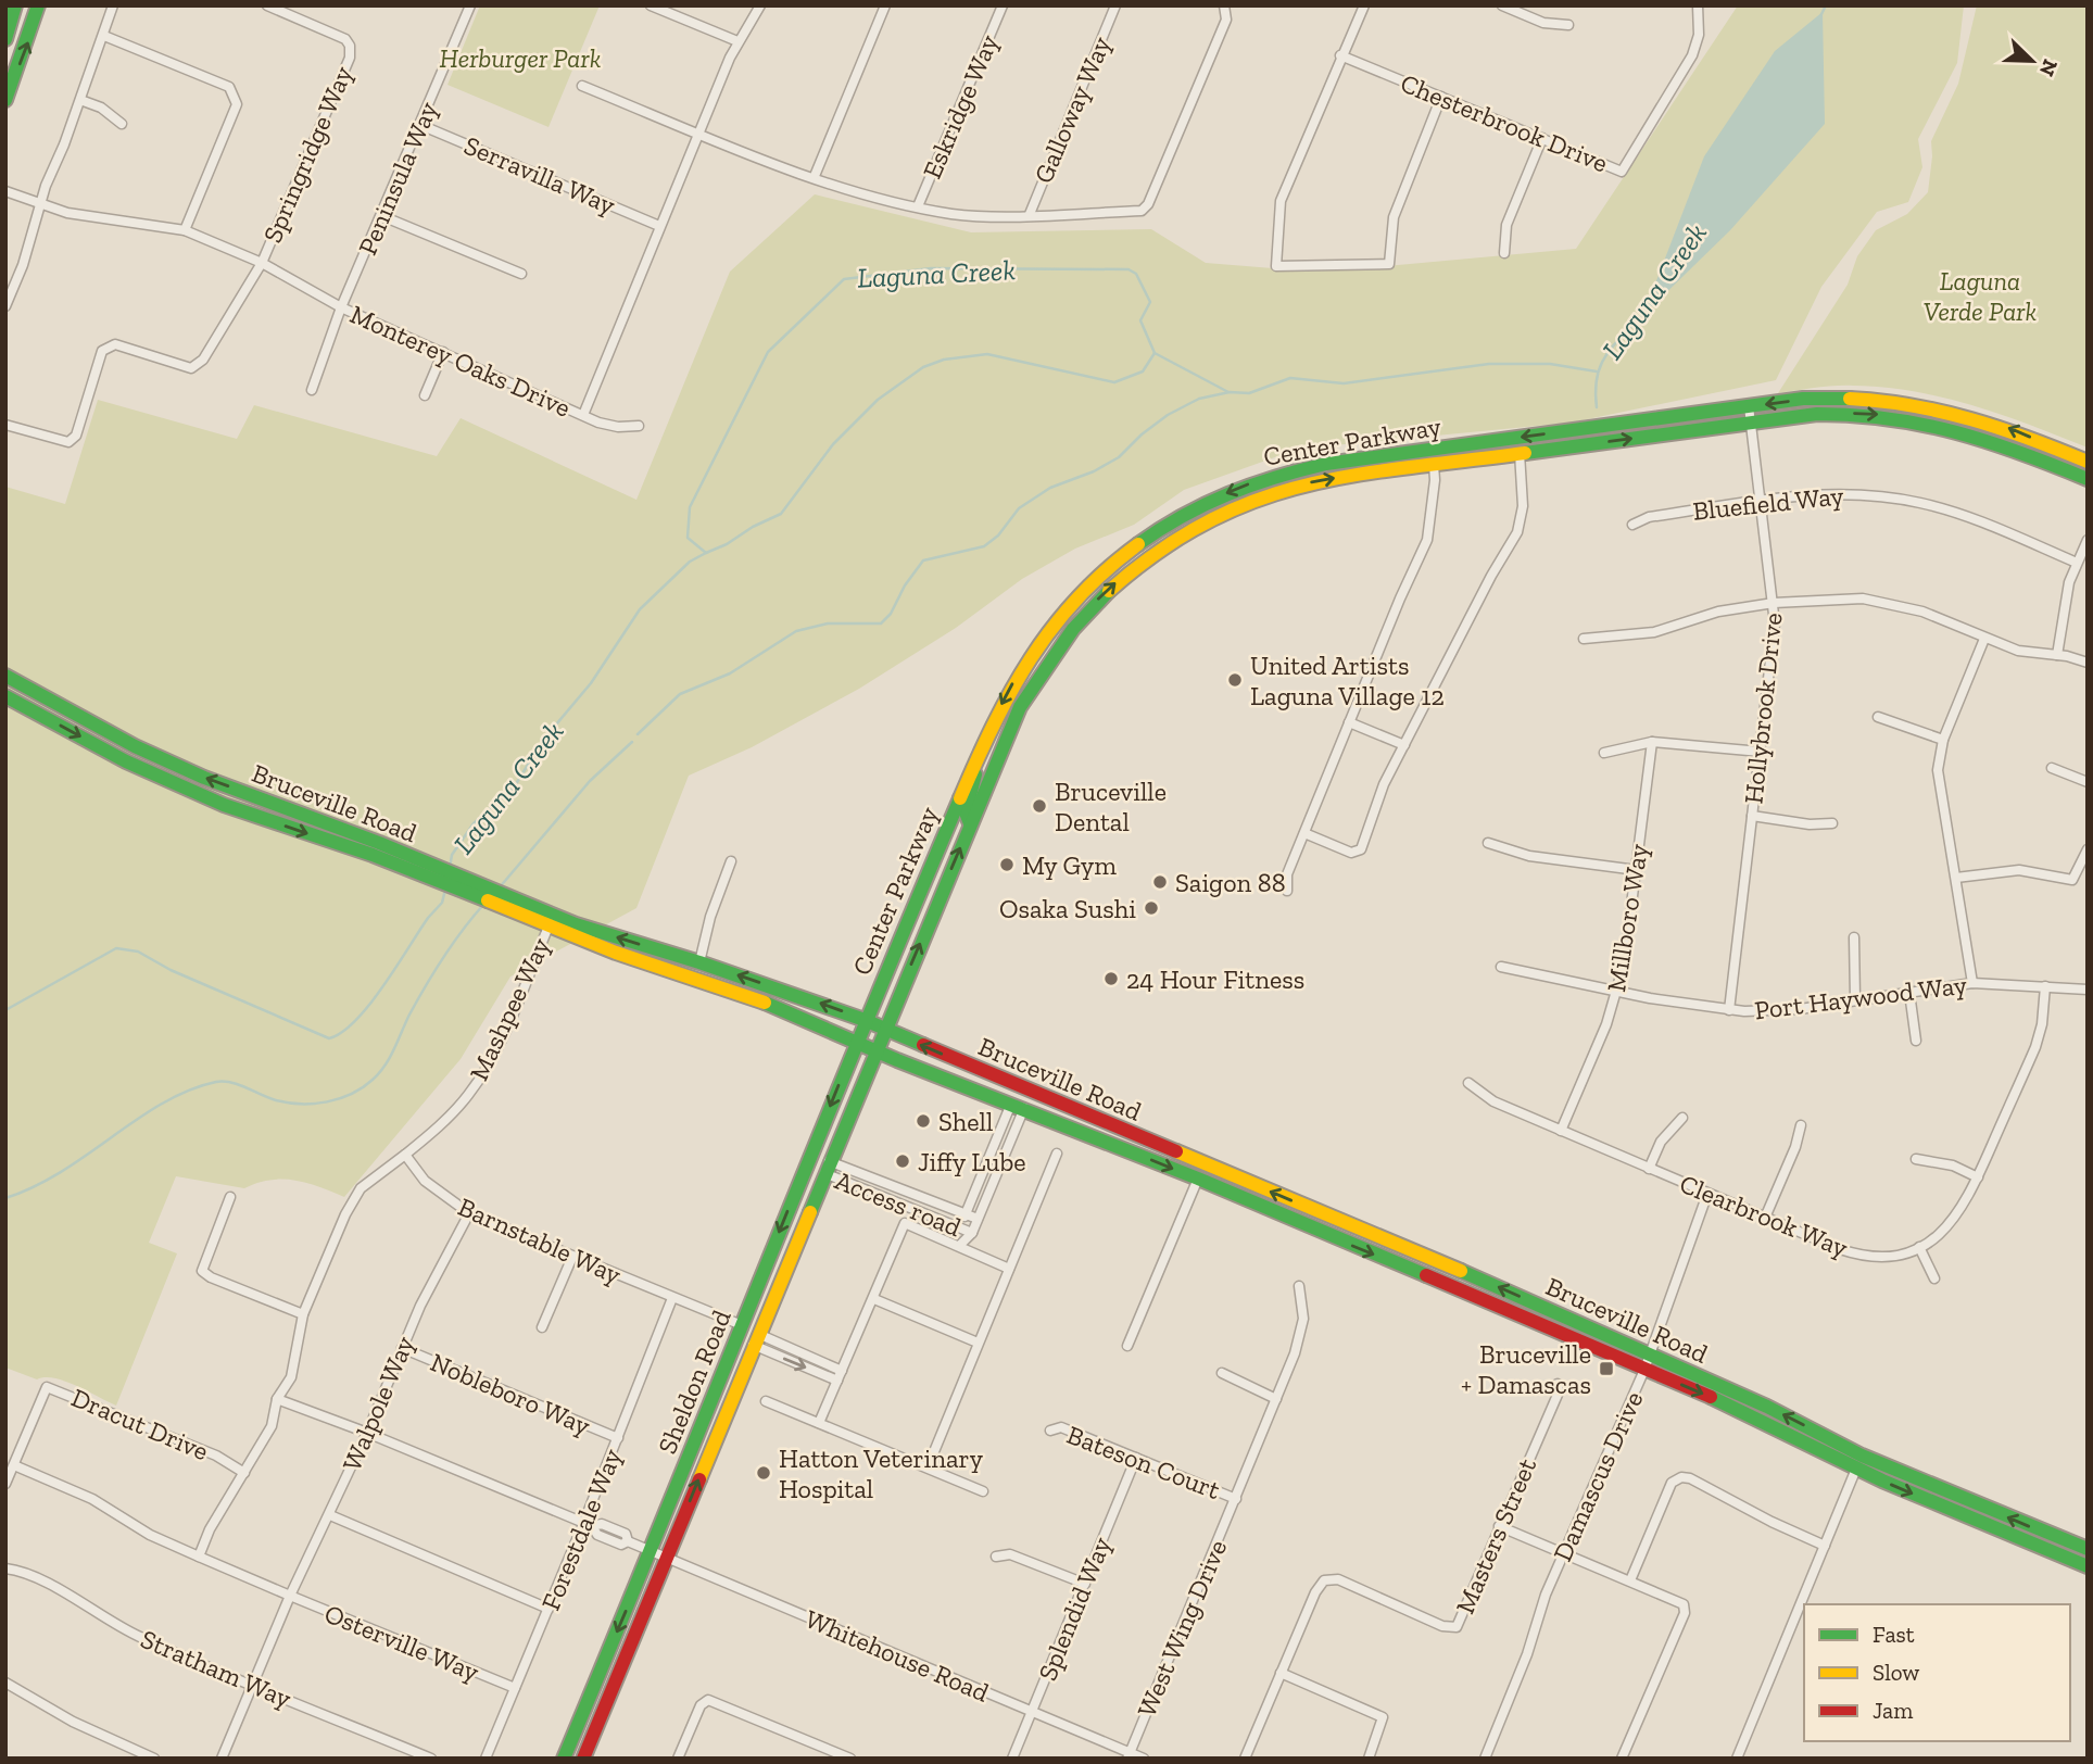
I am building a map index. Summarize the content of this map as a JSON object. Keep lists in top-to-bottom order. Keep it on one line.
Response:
{"streets":{"main road":["Center Parkway","Bruceville Road","Sheldon Road"],"street":["Eskridge Way","Galloway Way","Chesterbrook Drive","Springridge Way","Serravilla Way","Peninsula Way","Monterey Oaks Drive","Bluefield Way","Hollybrook Drive","Millboro Way","Port Haywood Way","Mashpee Way","Access road","Clearbrook Way","Barnstable Way","Nobleboro Way","Walpole Way","Dracut Drive","Bateson Court","Damascus Drive","Forestdale Way","Masters Street","Splendid Way","West Wing Drive","Osterville Way","Whitehouse Road","Stratham Way"]},"crossings":[["Springridge Way","Monterey Oaks Drive"],["Serravilla Way","Peninsula Way"],["Serravilla Way","Monterey Oaks Drive"],["Peninsula Way","Monterey Oaks Drive"],["Center Parkway","Hollybrook Drive"],["Center Parkway","Bruceville Road"],["Center Parkway","Sheldon Road"],["Bluefield Way","Hollybrook Drive"],["Hollybrook Drive","Port Haywood Way"],["Bruceville Road","Mashpee Way"],["Bruceville Road","Sheldon Road"],["Bruceville Road","Damascus Drive"],["Millboro Way","Port Haywood Way"],["Millboro Way","Clearbrook Way"],["Port Haywood Way","Clearbrook Way"],["Mashpee Way","Barnstable Way"],["Access road","Sheldon Road"],["Clearbrook Way","Damascus Drive"],["Barnstable Way","Sheldon Road"],["Barnstable Way","Walpole Way"],["Barnstable Way","Forestdale Way"],["Sheldon Road","Whitehouse Road"],["Nobleboro Way","Walpole Way"],["Nobleboro Way","Forestdale Way"],["Walpole Way","Osterville Way"],["Walpole Way","Whitehouse Road"],["Walpole Way","Stratham Way"],["Bateson Court","Splendid Way"],["Bateson Court","West Wing Drive"],["Forestdale Way","Osterville Way"],["Forestdale Way","Whitehouse Road"],["Splendid Way","Whitehouse Road"],["West Wing Drive","Whitehouse Road"]],"water":["Laguna Creek"],"parks":["Herburger Park","Laguna Verde Park"],"places":{"other":["United Artists Laguna Village 12","Bruceville Dental","My Gym","Saigon 88","Osaka Sushi","24 Hour Fitness","Shell","Jiffy Lube","Hatton Veterinary Hospital"],"transit":["Bruceville + Damascas"]},"legend":["Fast","Slow","Jam"],"north":"bottom right"}
